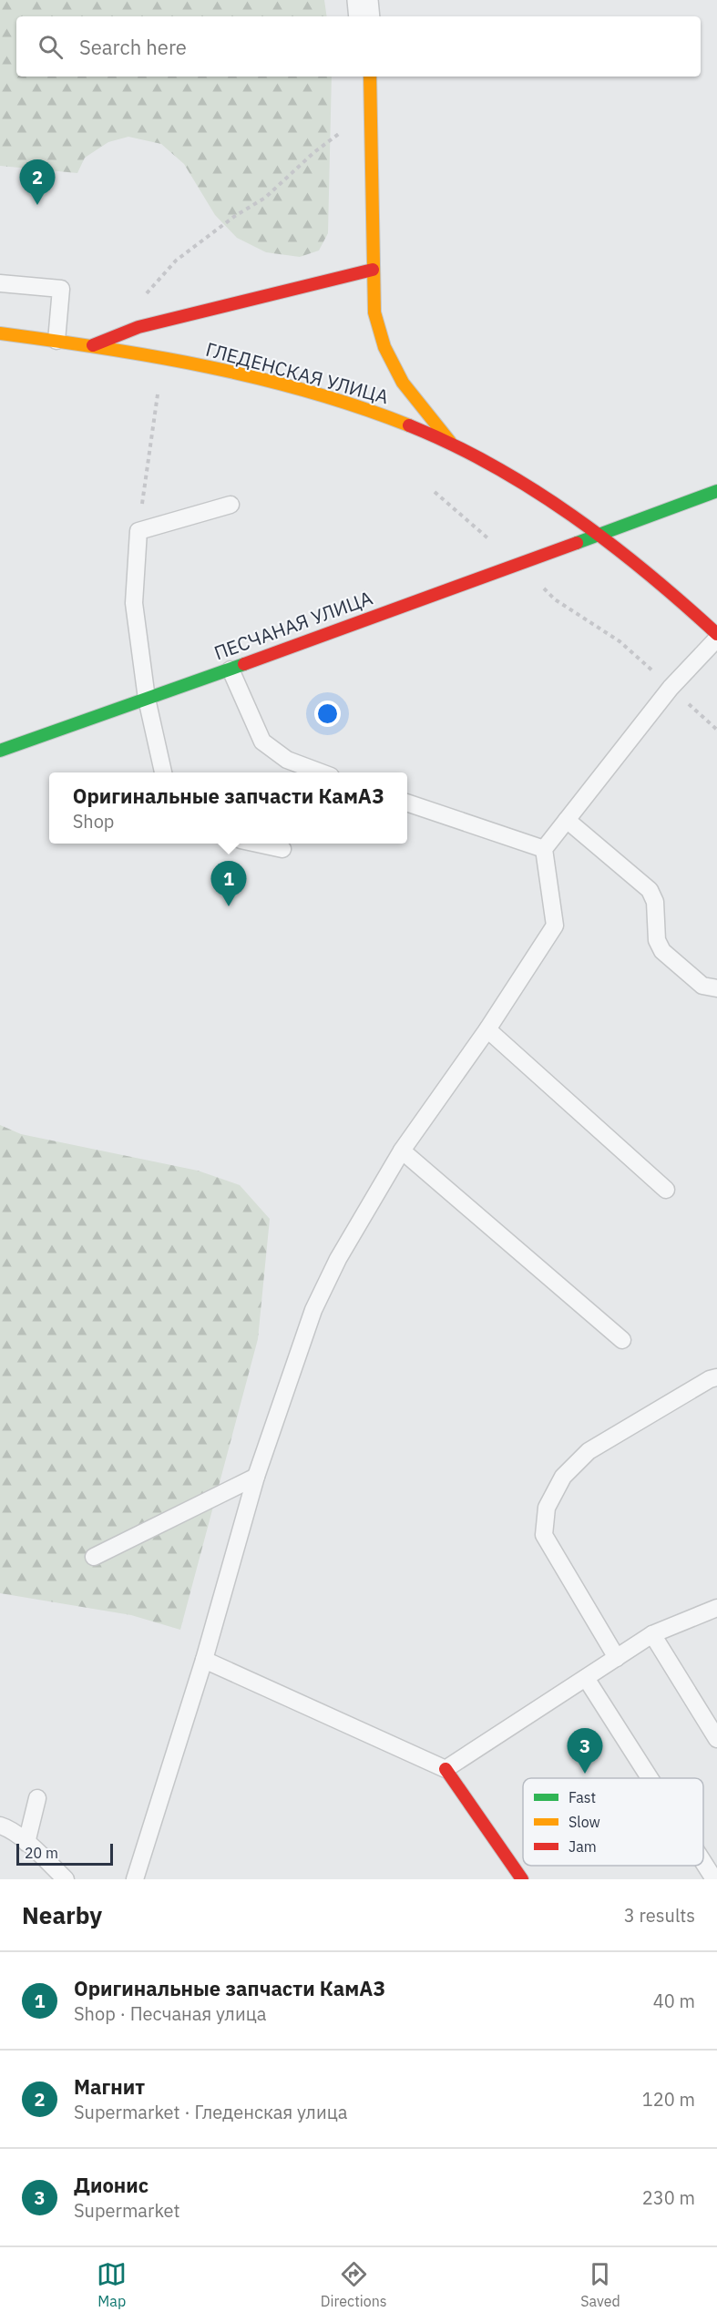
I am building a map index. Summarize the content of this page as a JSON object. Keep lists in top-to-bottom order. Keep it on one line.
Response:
{"streets":{"main road":["ГЛЕДЕНСКАЯ УЛИЦА","ПЕСЧАНАЯ УЛИЦА"]},"crossings":[["ГЛЕДЕНСКАЯ УЛИЦА","ПЕСЧАНАЯ УЛИЦА"]],"legend":["Fast","Slow","Jam"],"scale_bar":"20 m","page":{"search":"Search here","pins":["2","1","3"],"popup":["Оригинальные запчасти КамАЗ","Shop"],"scale":"20 m","heading":["Nearby","3 results"],"list":[{"mark":"1","name":"Оригинальные запчасти КамАЗ","note":"Shop · Песчаная улица","value":"40 m"},{"mark":"2","name":"Магнит","note":"Supermarket · Гледенская улица","value":"120 m"},{"mark":"3","name":"Дионис","note":"Supermarket","value":"230 m"}],"nav":["Map","Directions","Saved"]}}
